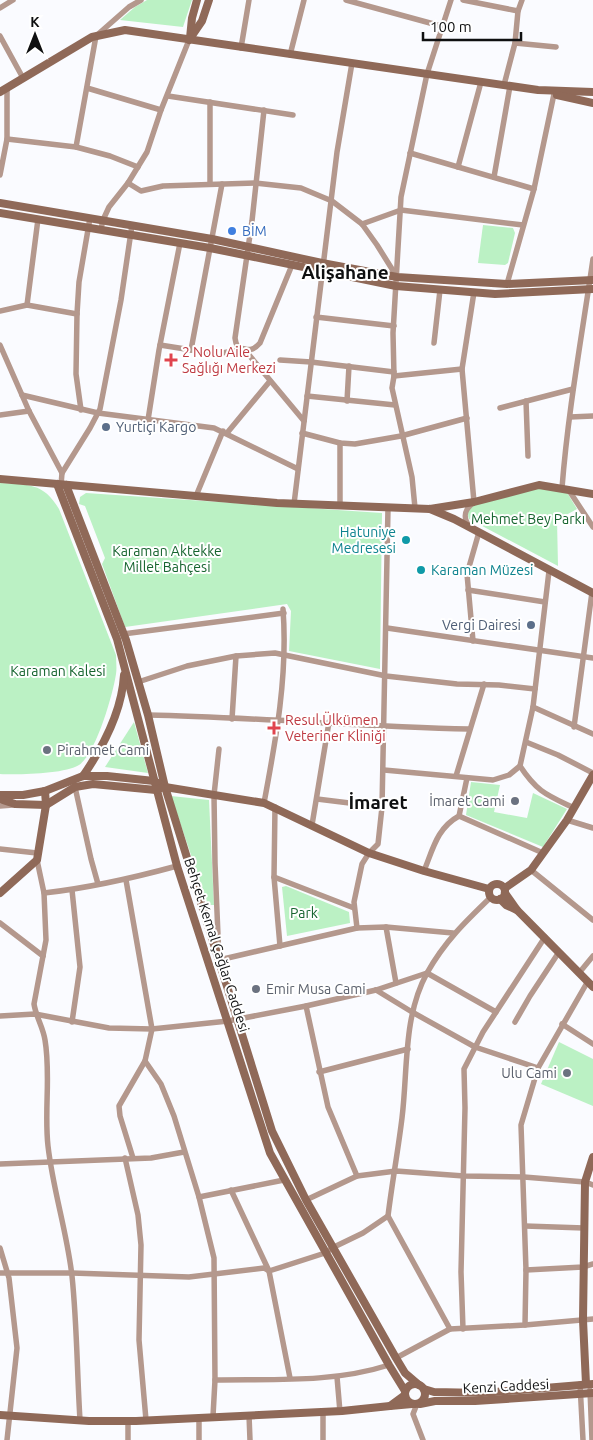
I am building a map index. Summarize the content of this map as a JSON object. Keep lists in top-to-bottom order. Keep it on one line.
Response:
{"streets":{"main road":["Behçet Kemal Çağlar Caddesi","Kenzi Caddesi"]},"crossings":[["Behçet Kemal Çağlar Caddesi","Kenzi Caddesi"]],"districts":["Alişahane","İmaret"],"parks":["Mehmet Bey Parkı","Karaman Aktekke Millet Bahçesi","Karaman Kalesi","Park"],"places":{"other":["BİM","Yurtiçi Kargo","Hatuniye Medresesi","Karaman Müzesi","Vergi Dairesi","Pirahmet Cami","İmaret Cami","Emir Musa Cami","Ulu Cami"],"health":["2 Nolu Aile Sağlığı Merkezi","Resul Ülkümen Veteriner Kliniği"]},"scale_bar":"100 m","north":"top"}
